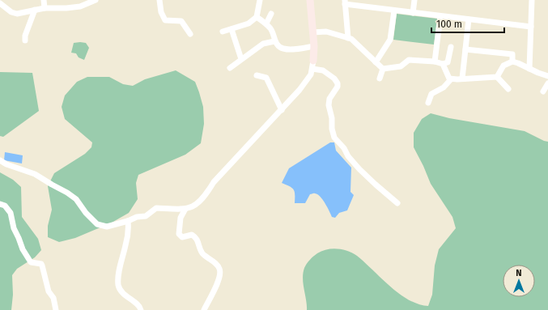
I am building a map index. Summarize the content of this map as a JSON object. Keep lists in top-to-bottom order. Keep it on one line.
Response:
{"scale_bar":"100 m","north":"top"}
